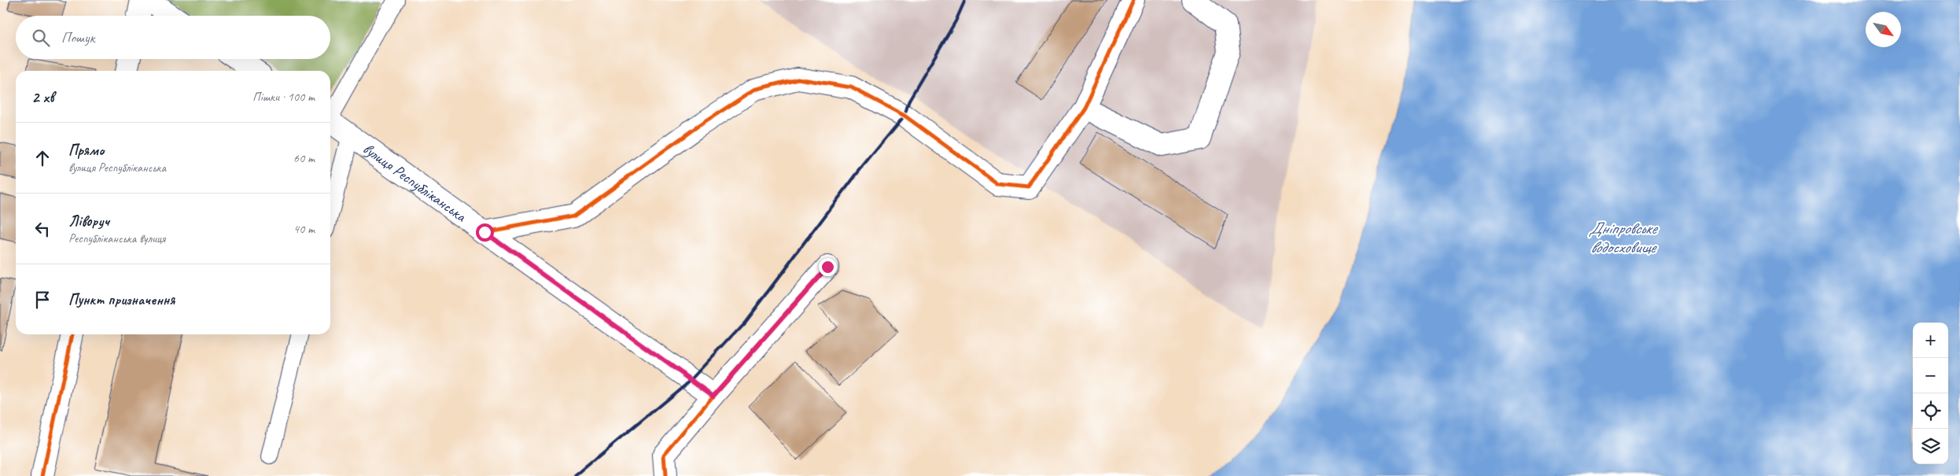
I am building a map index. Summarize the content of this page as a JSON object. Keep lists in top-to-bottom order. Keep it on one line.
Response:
{"streets":{"street":["вулиця Республіканська"]},"water":["Дніпровське водосховище"],"north":"bottom right","page":{"search":"Пошук","heading":["2 хв","Пішки · 100 m"],"list":[["Прямо","вулиця Республіканська","60 m"],["Ліворуч","Республіканська вулиця","40 m"],"Пункт призначення"],"map_buttons":["+","−"]}}
